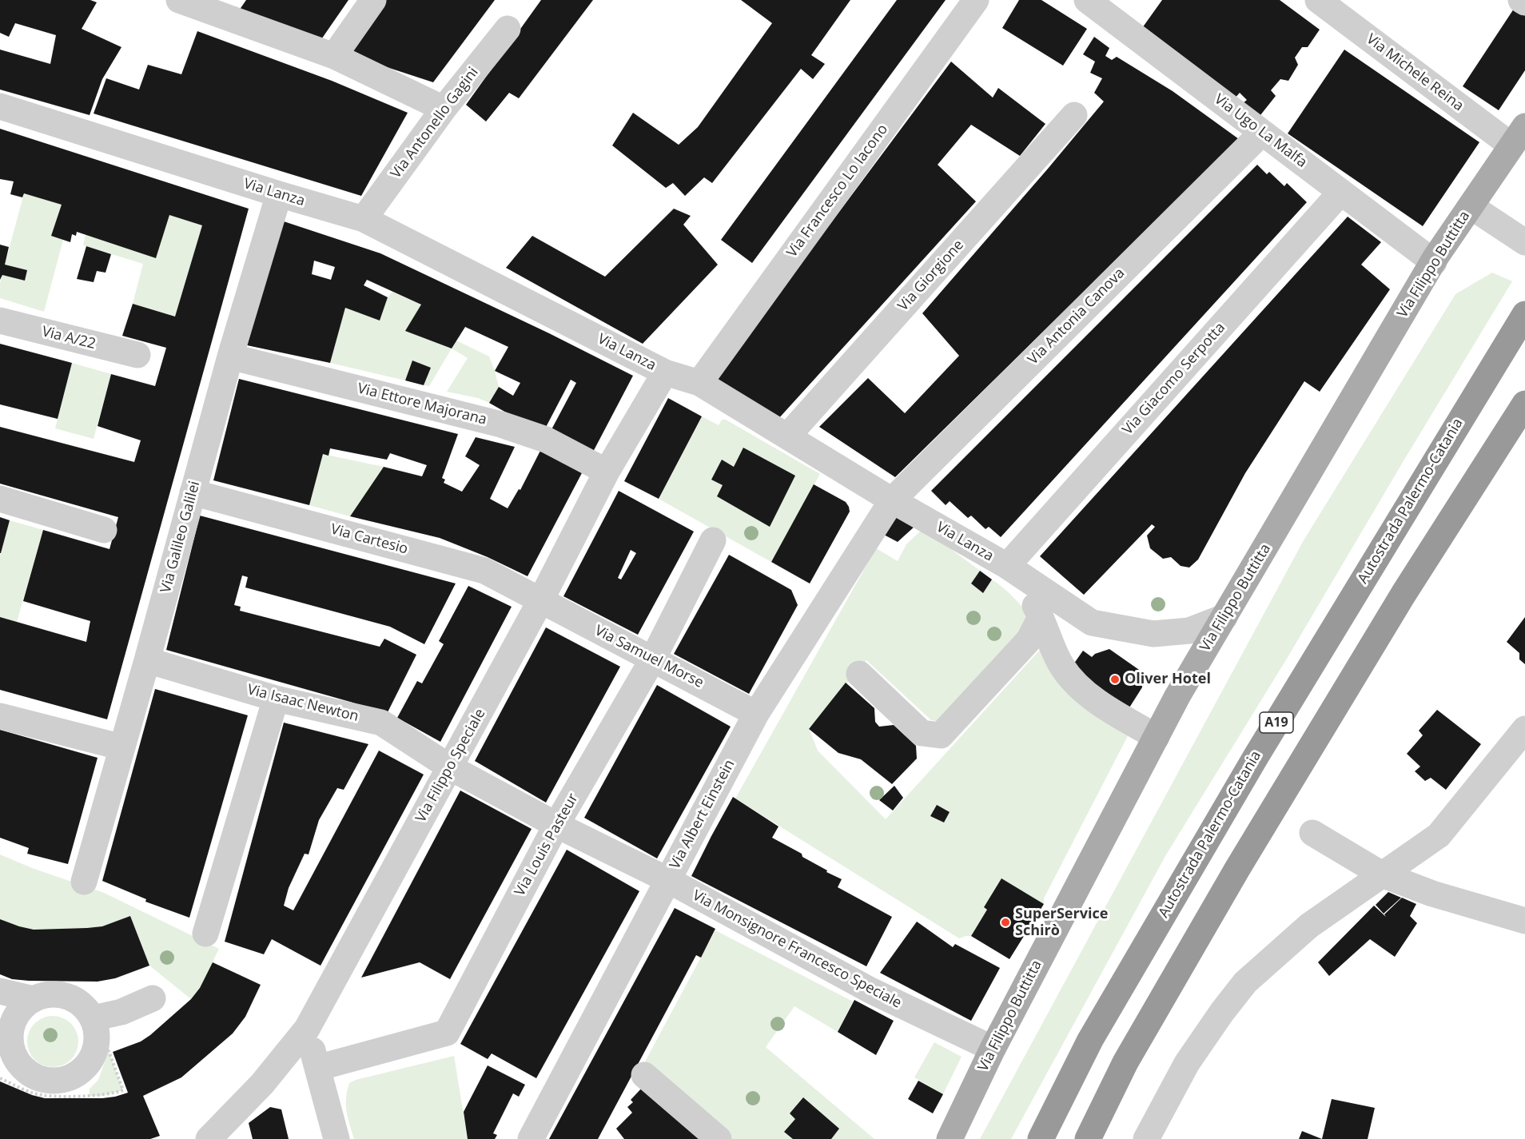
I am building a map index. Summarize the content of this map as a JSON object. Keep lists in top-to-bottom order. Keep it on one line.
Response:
{"streets":{"highway":["Autostrada Palermo-Catania","A19"],"main road":["Via Filippo Buttitta"],"street":["Via Michele Reina","Via Antonello Gagini","Via Ugo La Malfa","Via Francesco Lo Iacono","Via Lanza","Via Giorgione","Via Antonia Canova","Via A/22","Via Giacomo Serpotta","Via Ettore Majorana","Via Galileo Galilei","Via Cartesio","Via Samuel Morse","Via Isaac Newton","Via Filippo Speciale","Via Albert Einstein","Via Louis Pasteur","Via Monsignore Francesco Speciale"]},"crossings":[["Via Michele Reina","Via Filippo Buttitta"],["Via Antonello Gagini","Via Lanza"],["Via Ugo La Malfa","Via Filippo Buttitta"],["Via Ugo La Malfa","Via Antonia Canova"],["Via Ugo La Malfa","Via Giacomo Serpotta"],["Via Francesco Lo Iacono","Via Lanza"],["Via Lanza","Via Filippo Buttitta"],["Via Lanza","Via Giorgione"],["Via Lanza","Via Antonia Canova"],["Via Lanza","Via Giacomo Serpotta"],["Via Lanza","Via Galileo Galilei"],["Via Lanza","Via Filippo Speciale"],["Via Lanza","Via Albert Einstein"],["Via Filippo Buttitta","Via Monsignore Francesco Speciale"],["Via Antonia Canova","Via Albert Einstein"],["Via Ettore Majorana","Via Galileo Galilei"],["Via Ettore Majorana","Via Filippo Speciale"],["Via Galileo Galilei","Via Cartesio"],["Via Galileo Galilei","Via Isaac Newton"],["Via Cartesio","Via Samuel Morse"],["Via Cartesio","Via Filippo Speciale"],["Via Samuel Morse","Via Filippo Speciale"],["Via Samuel Morse","Via Albert Einstein"],["Via Samuel Morse","Via Louis Pasteur"],["Via Isaac Newton","Via Filippo Speciale"],["Via Isaac Newton","Via Monsignore Francesco Speciale"],["Via Filippo Speciale","Via Monsignore Francesco Speciale"],["Via Albert Einstein","Via Monsignore Francesco Speciale"],["Via Louis Pasteur","Via Monsignore Francesco Speciale"]],"places":["Oliver Hotel","SuperService Schirò"]}
